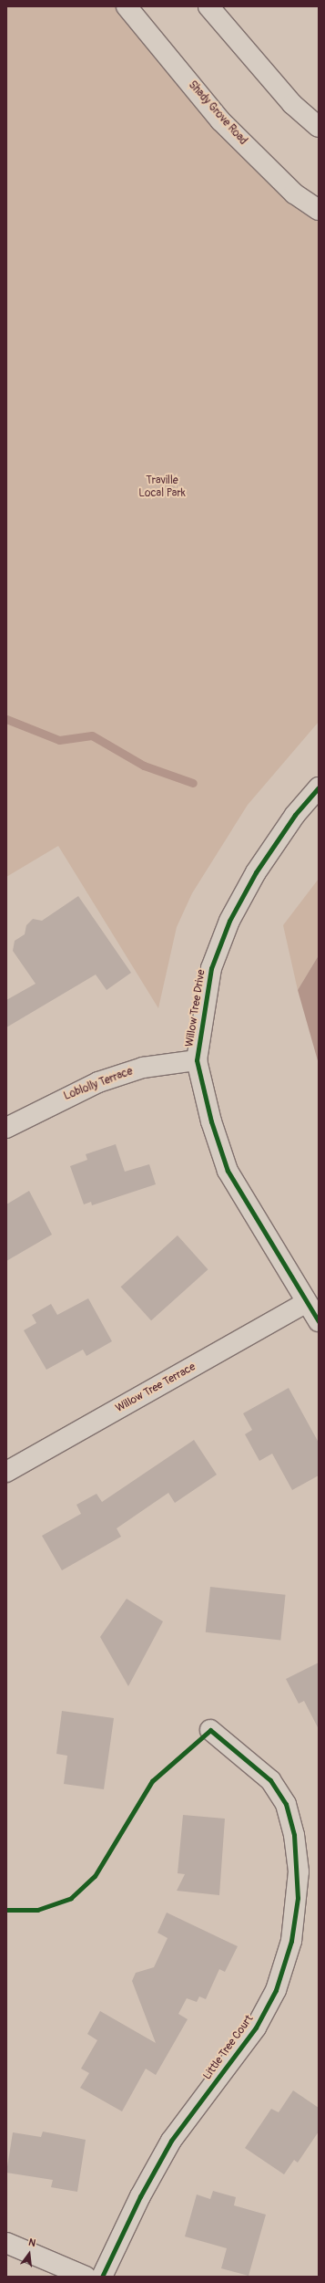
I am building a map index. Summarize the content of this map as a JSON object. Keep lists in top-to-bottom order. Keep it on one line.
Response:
{"streets":{"street":["Shady Grove Road","Willow Tree Drive","Loblolly Terrace","Willow Tree Terrace","Little Tree Court"]},"crossings":[["Willow Tree Drive","Loblolly Terrace"],["Willow Tree Drive","Willow Tree Terrace"]],"parks":["Traville Local Park"],"north":"top"}
